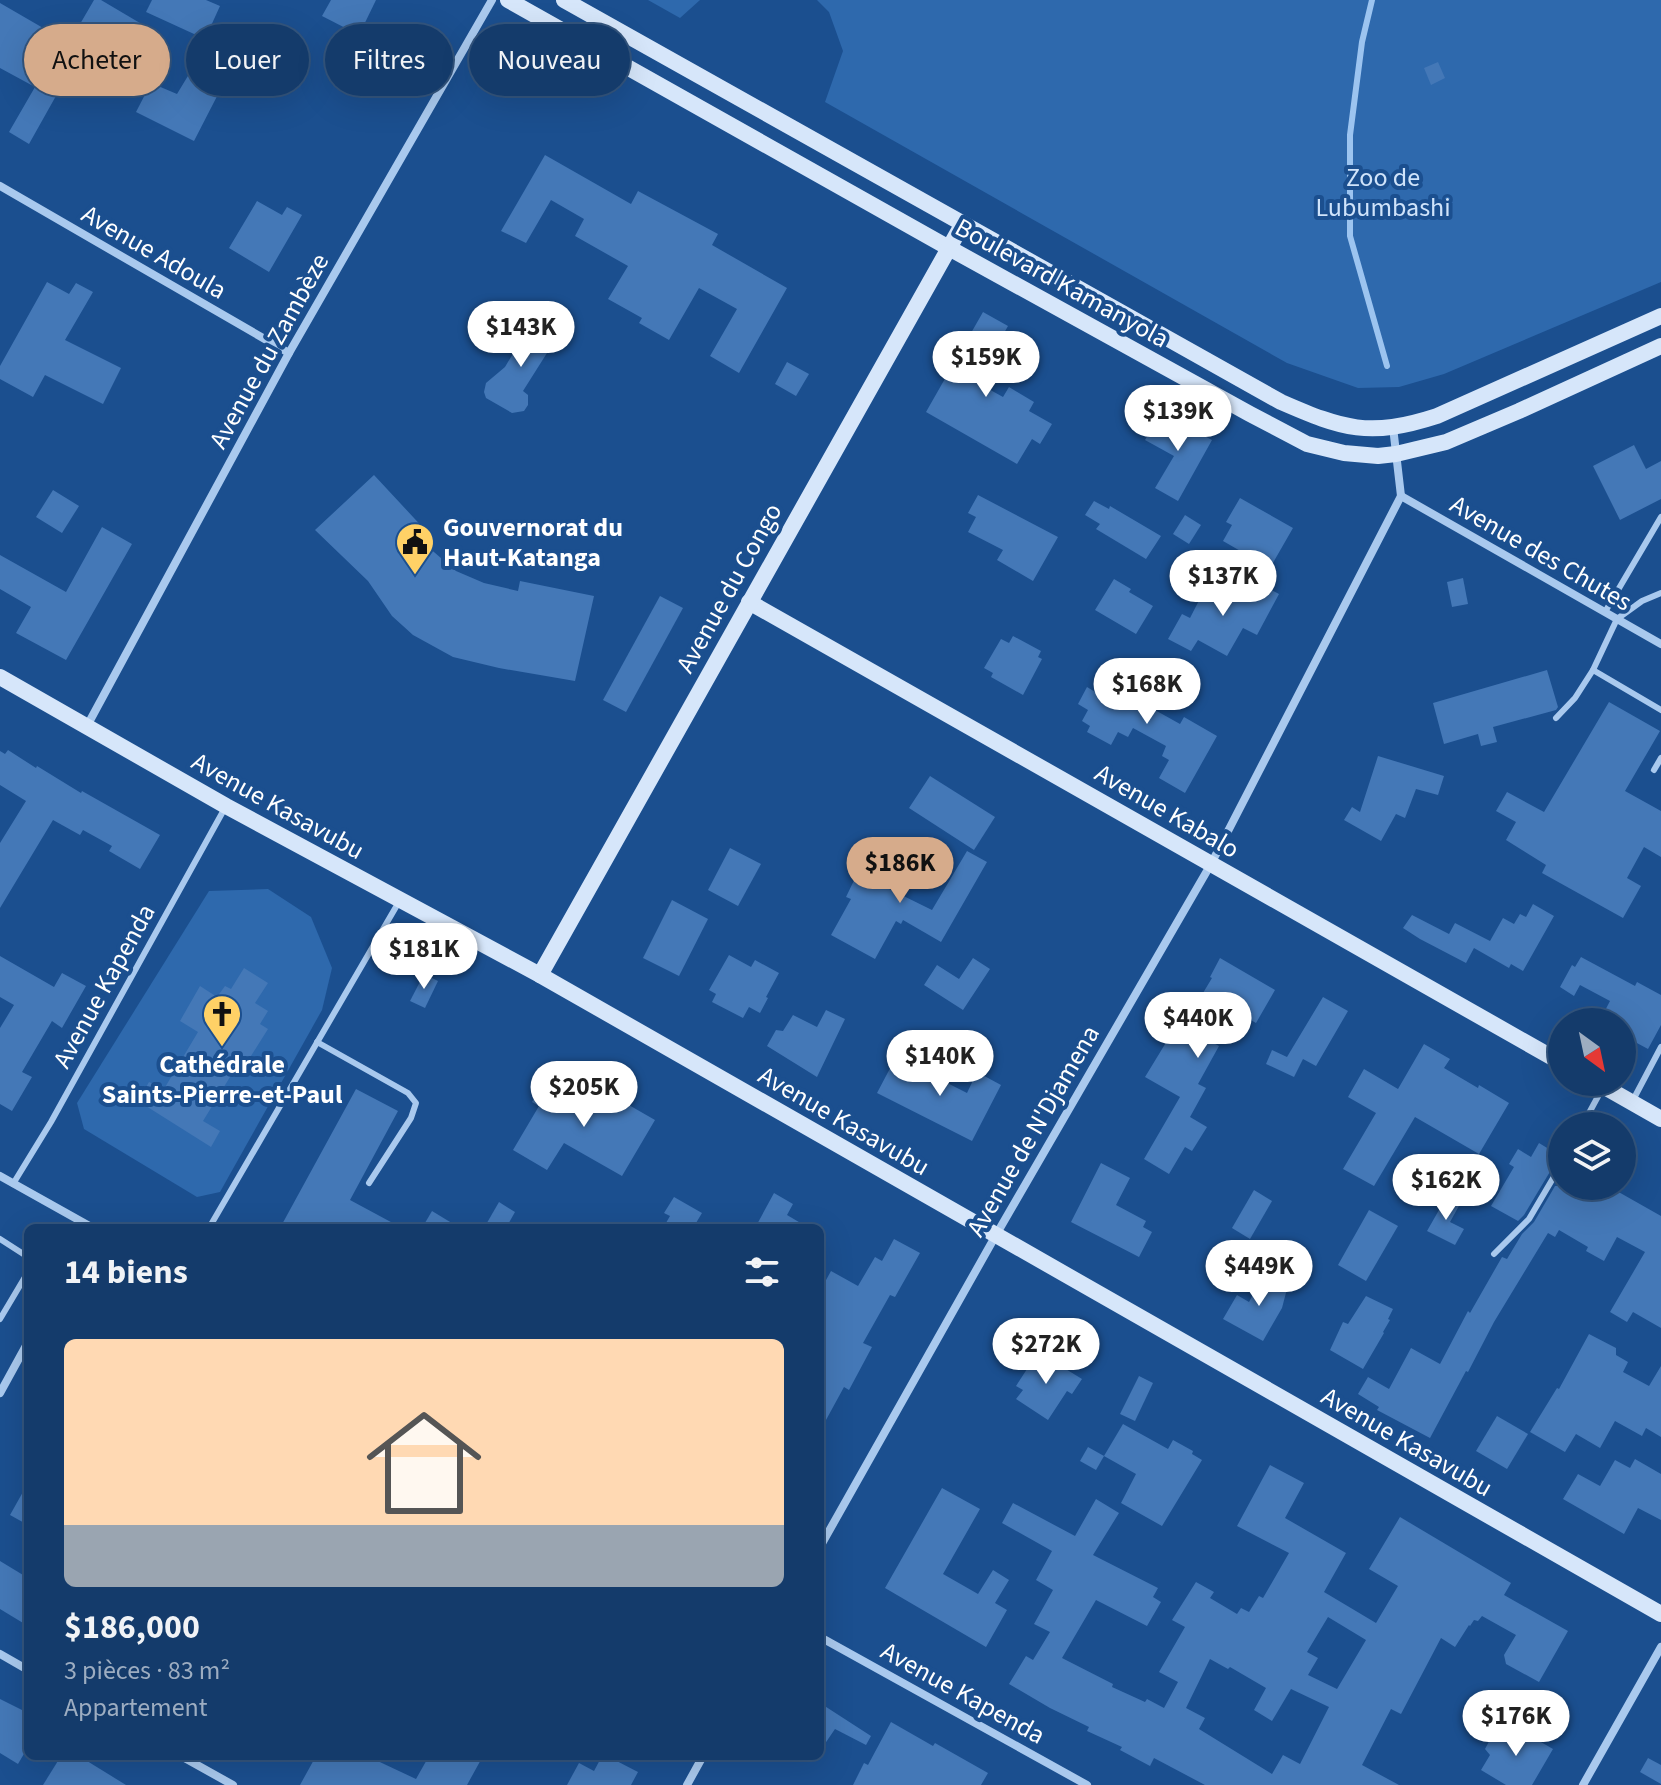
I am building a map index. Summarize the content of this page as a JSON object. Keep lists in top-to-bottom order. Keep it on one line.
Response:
{"streets":{"main road":["Boulevard Kamanyola","Avenue du Congo","Avenue Kasavubu","Avenue Kabalo"],"street":["Avenue Adoula","Avenue du Zambèze","Avenue des Chutes","Avenue Kapenda","Avenue de N'Djamena"]},"crossings":[["Avenue Adoula","Avenue du Zambèze"],["Boulevard Kamanyola","Avenue du Congo"],["Avenue du Zambèze","Avenue Kasavubu"],["Avenue des Chutes","Avenue de N'Djamena"],["Avenue du Congo","Avenue Kasavubu"],["Avenue du Congo","Avenue Kabalo"],["Avenue Kasavubu","Avenue Kapenda"],["Avenue Kasavubu","Avenue de N'Djamena"],["Avenue Kabalo","Avenue de N'Djamena"]],"parks":["Zoo de Lubumbashi"],"places":{"public building":["Gouvernorat du Haut-Katanga"],"church":["Cathédrale Saints-Pierre-et-Paul"]},"north":"bottom right","page":{"chip":["Acheter","Louer","Filtres","Nouveau"],"price":["$143K","$159K","$139K","$137K","$168K","$186K","$181K","$440K","$140K","$205K","$162K","$449K","$272K","$176K"],"heading":"14 biens","list":[{"name":"$186,000","note":"3 pièces · 83 m² · Appartement"}]}}
